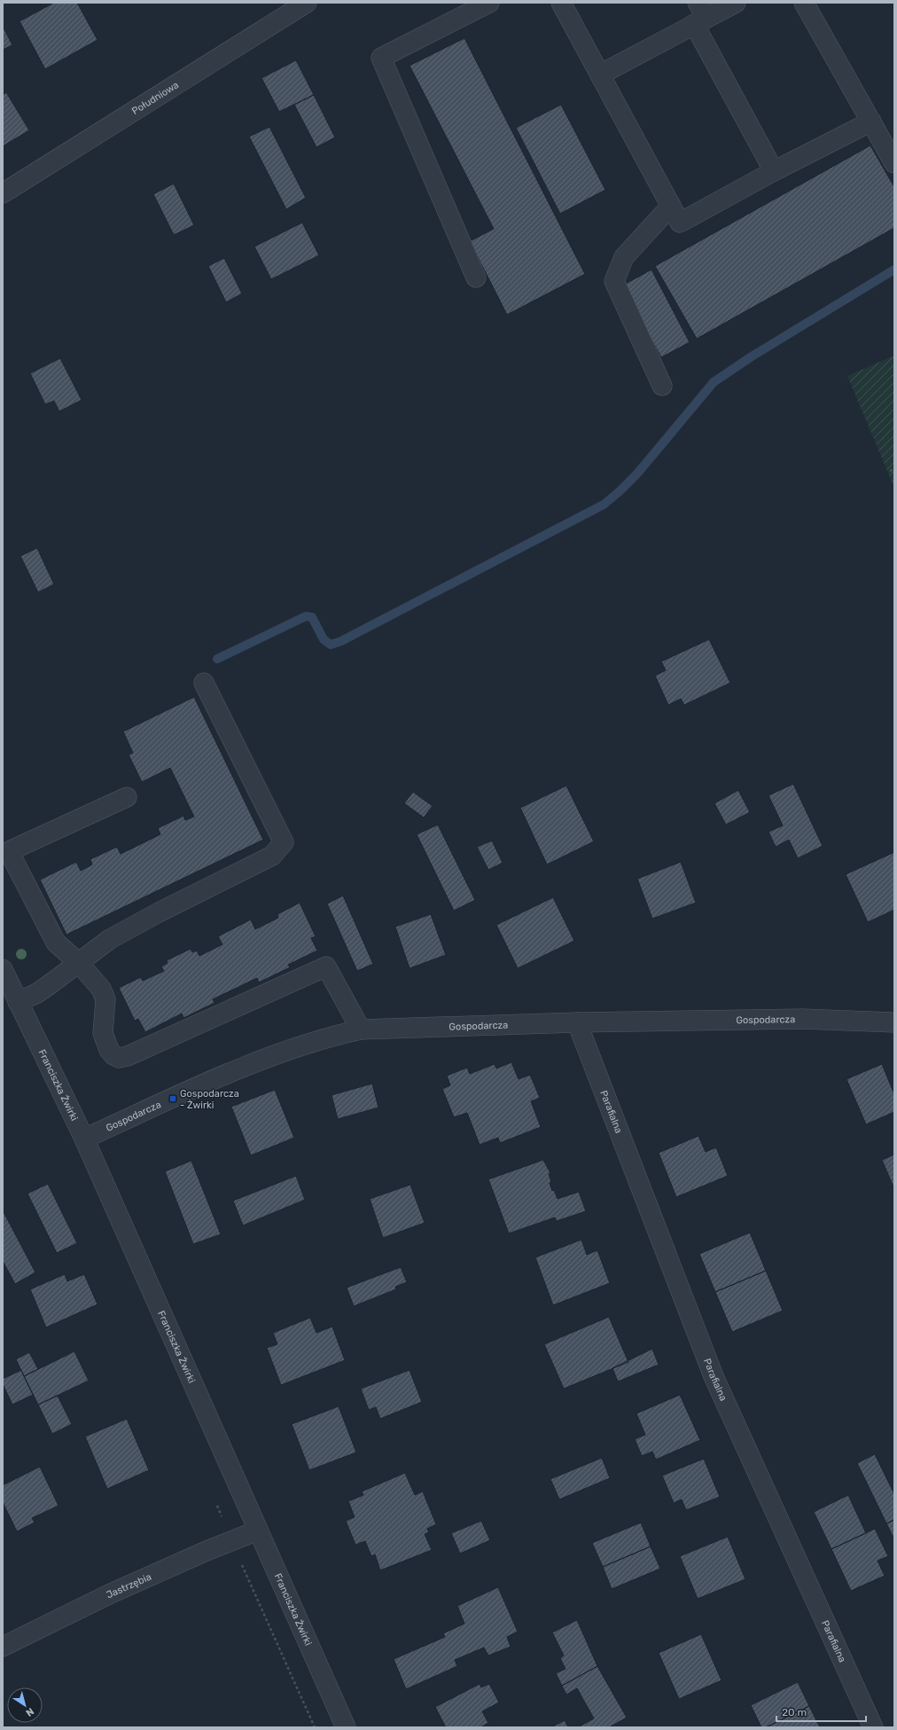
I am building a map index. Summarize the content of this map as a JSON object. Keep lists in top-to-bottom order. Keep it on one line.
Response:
{"streets":{"street":["Południowa","Gospodarcza","Franciszka Żwirki","Parafialna","Jastrzębia"]},"crossings":[["Gospodarcza","Franciszka Żwirki"],["Gospodarcza","Parafialna"],["Franciszka Żwirki","Jastrzębia"]],"places":{"transit":["Gospodarcza - Żwirki"]},"scale_bar":"20 m","north":"bottom right"}
